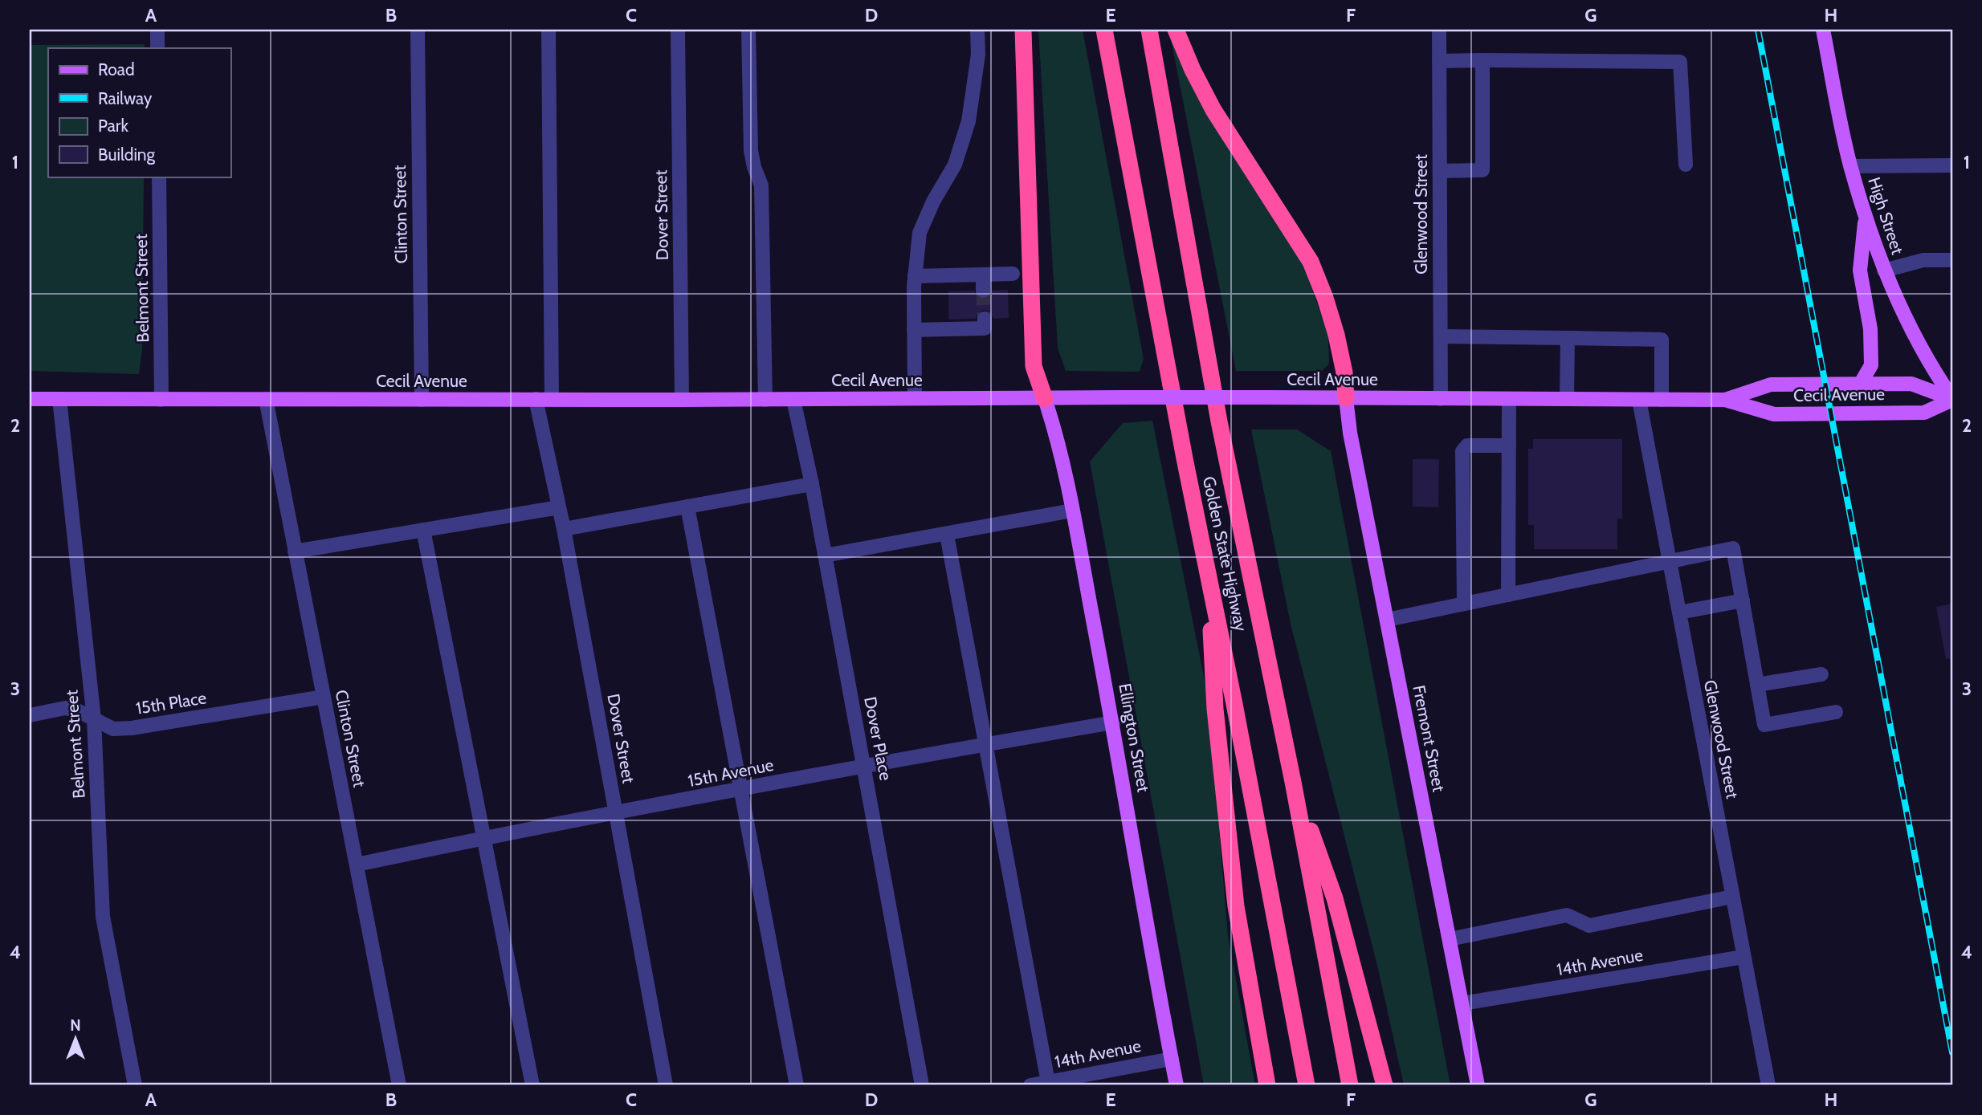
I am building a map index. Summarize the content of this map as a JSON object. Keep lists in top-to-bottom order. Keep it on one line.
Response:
{"streets":{"highway":["Golden State Highway"],"main road":["High Street","Cecil Avenue","Ellington Street","Fremont Street"],"street":["Clinton Street","Glenwood Street","Dover Street","Belmont Street","15th Place","Dover Place","15th Avenue","14th Avenue"]},"crossings":[["Clinton Street","Cecil Avenue"],["Clinton Street","15th Place"],["Clinton Street","15th Avenue"],["Glenwood Street","Cecil Avenue"],["Glenwood Street","14th Avenue"],["Dover Street","Cecil Avenue"],["Dover Street","15th Avenue"],["High Street","Cecil Avenue"],["Belmont Street","Cecil Avenue"],["Belmont Street","15th Place"],["Cecil Avenue","Ellington Street"],["Cecil Avenue","Dover Place"],["Cecil Avenue","Fremont Street"],["Ellington Street","15th Avenue"],["Ellington Street","14th Avenue"],["Dover Place","15th Avenue"],["Fremont Street","14th Avenue"]],"legend":["Road","Railway","Park","Building"],"north":"top","grid":{"columns":["A","B","C","D","E","F","G","H"],"rows":["1","2","3","4"]}}
